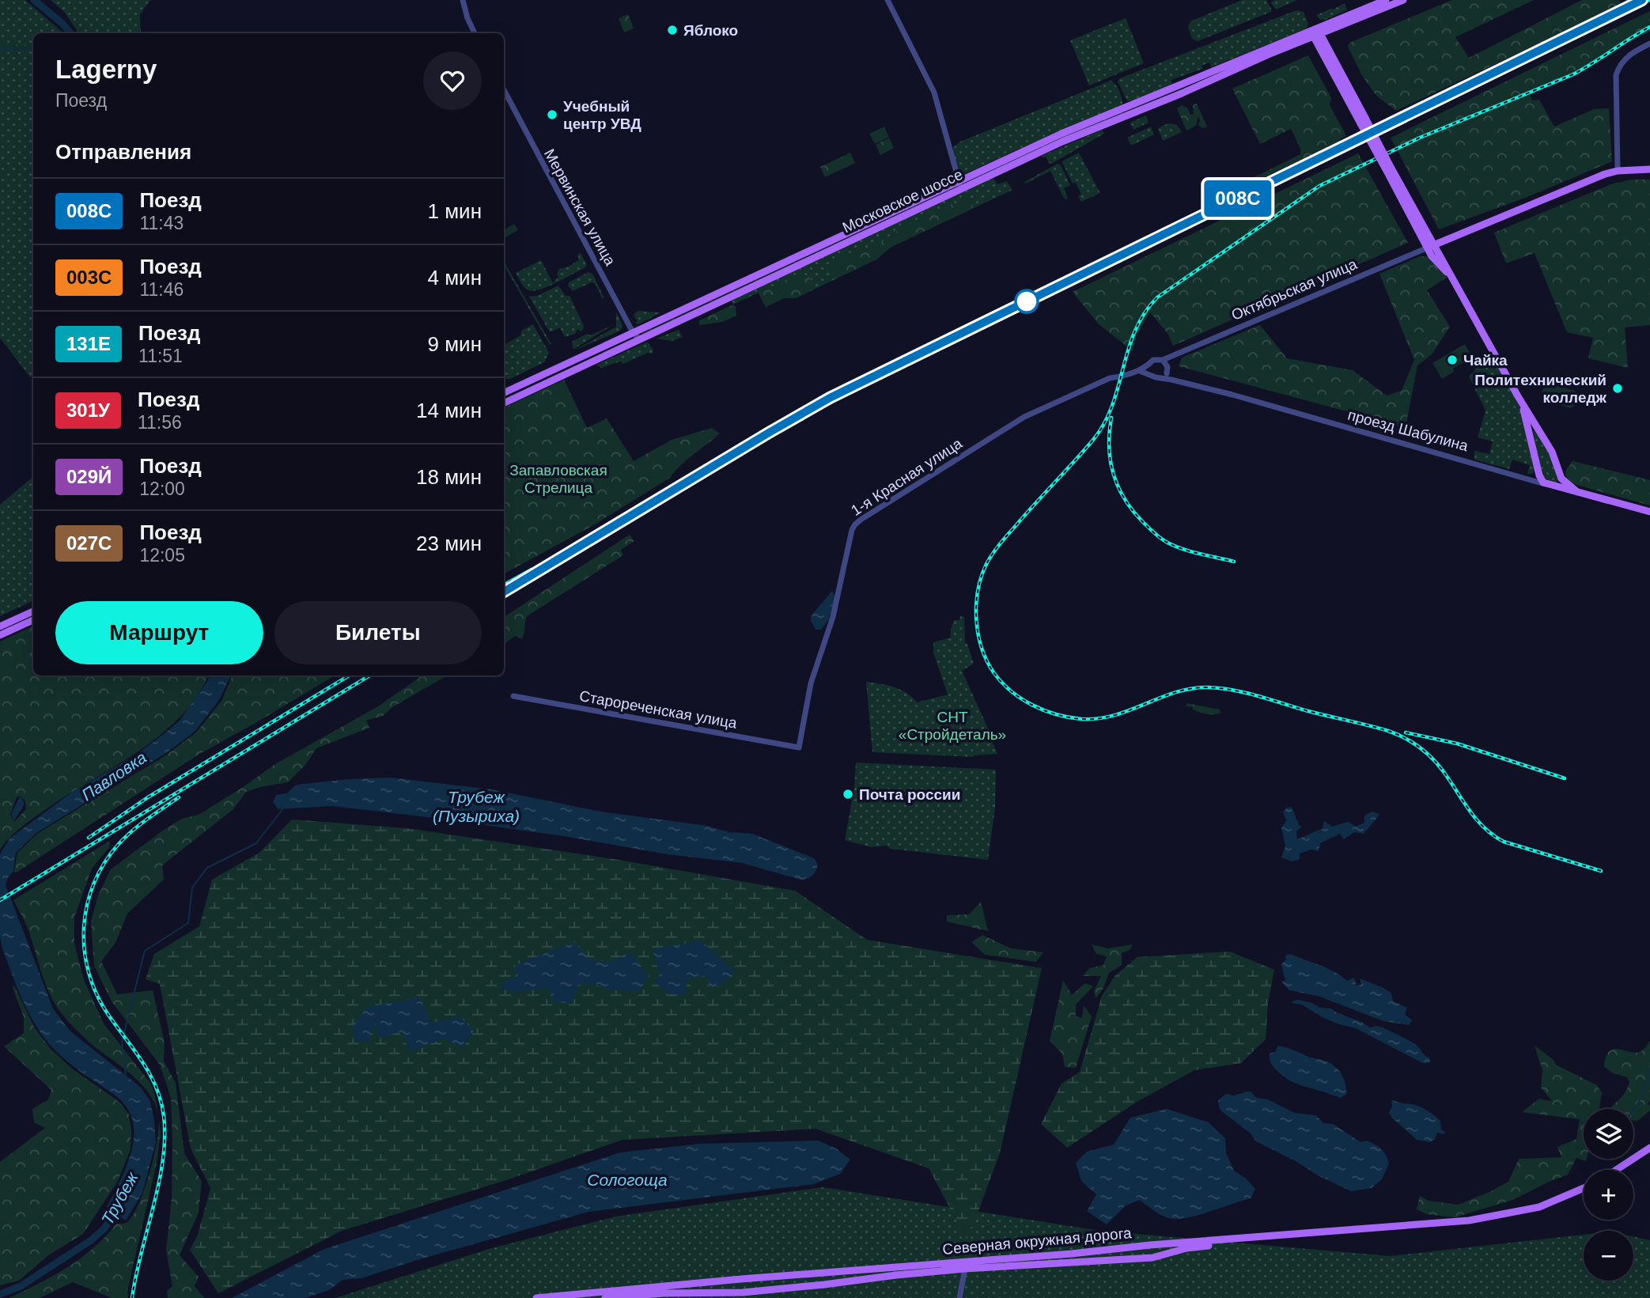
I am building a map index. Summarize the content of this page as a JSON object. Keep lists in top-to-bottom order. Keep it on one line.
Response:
{"streets":{"main road":["Московское шоссе","Октябрьская улица","проезд Шабулина","Северная окружная дорога"],"street":["Мервинская улица","1-я Красная улица","Старореченская улица"]},"crossings":[["Московское шоссе","Мервинская улица"],["Октябрьская улица","проезд Шабулина"],["Октябрьская улица","1-я Красная улица"],["проезд Шабулина","1-я Красная улица"],["1-я Красная улица","Старореченская улица"]],"water":["Павловка","Трубеж (Пузыриха)","Сологоща","Трубеж"],"parks":["Запавловская Стрелица","СНТ «Стройдеталь»"],"places":["Яблоко","Учебный центр УВД","Чайка","Политехнический колледж","Почта россии"],"page":{"on_map":"008С","heading":[["Lagerny","Поезд"],"Отправления"],"list":[{"mark":"008С","name":"Поезд","note":"11:43","value":"1 мин"},{"mark":"003С","name":"Поезд","note":"11:46","value":"4 мин"},{"mark":"131Е","name":"Поезд","note":"11:51","value":"9 мин"},{"mark":"301У","name":"Поезд","note":"11:56","value":"14 мин"},{"mark":"029Й","name":"Поезд","note":"12:00","value":"18 мин"},{"mark":"027С","name":"Поезд","note":"12:05","value":"23 мин"}],"buttons":["Маршрут","Билеты"],"map_buttons":["+","−"]}}
